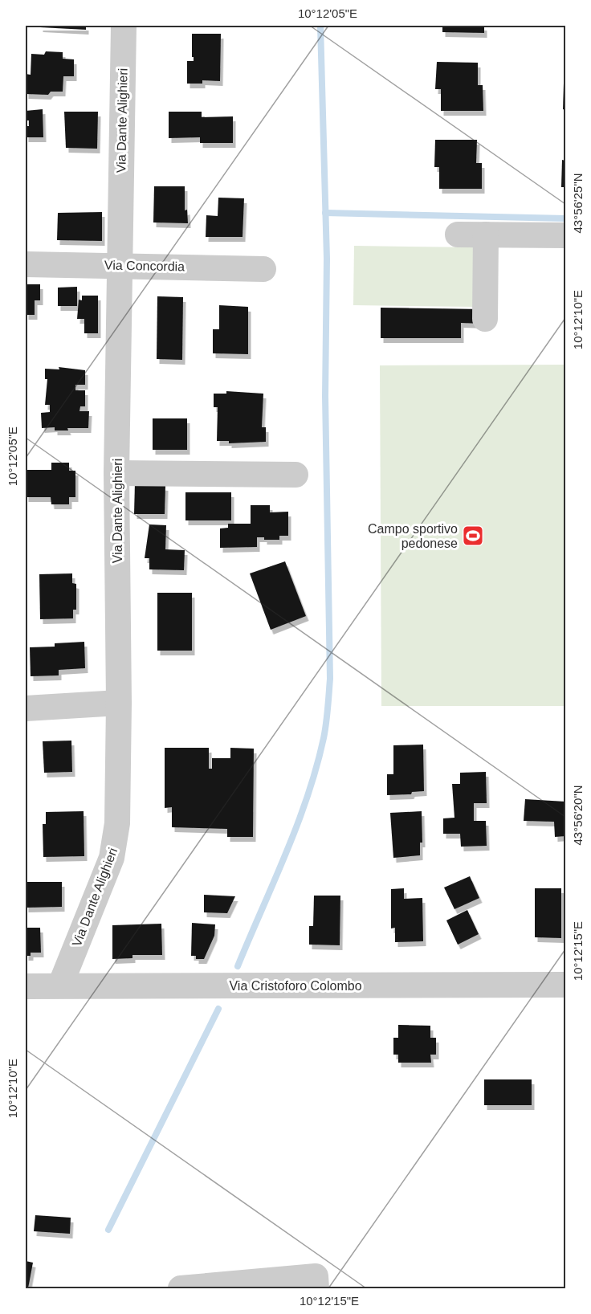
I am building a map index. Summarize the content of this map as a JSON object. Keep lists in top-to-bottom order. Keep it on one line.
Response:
{"streets":{"street":["Via Dante Alighieri","Via Concordia","Via Cristoforo Colombo"]},"crossings":[["Via Dante Alighieri","Via Concordia"],["Via Dante Alighieri","Via Cristoforo Colombo"]],"places":{"sports":["Campo sportivo pedonese"]},"coordinates":["10°12'05\"E","43°56'25\"N","10°12'10\"E","43°56'20\"N","10°12'15\"E"]}
